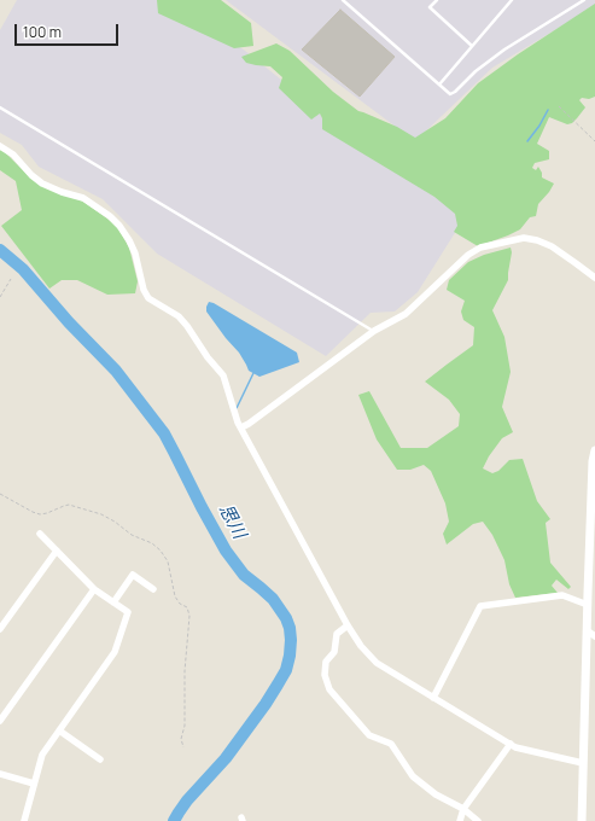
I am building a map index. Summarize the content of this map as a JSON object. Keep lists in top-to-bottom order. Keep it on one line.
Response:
{"water":["思川"],"scale_bar":"100 m"}
